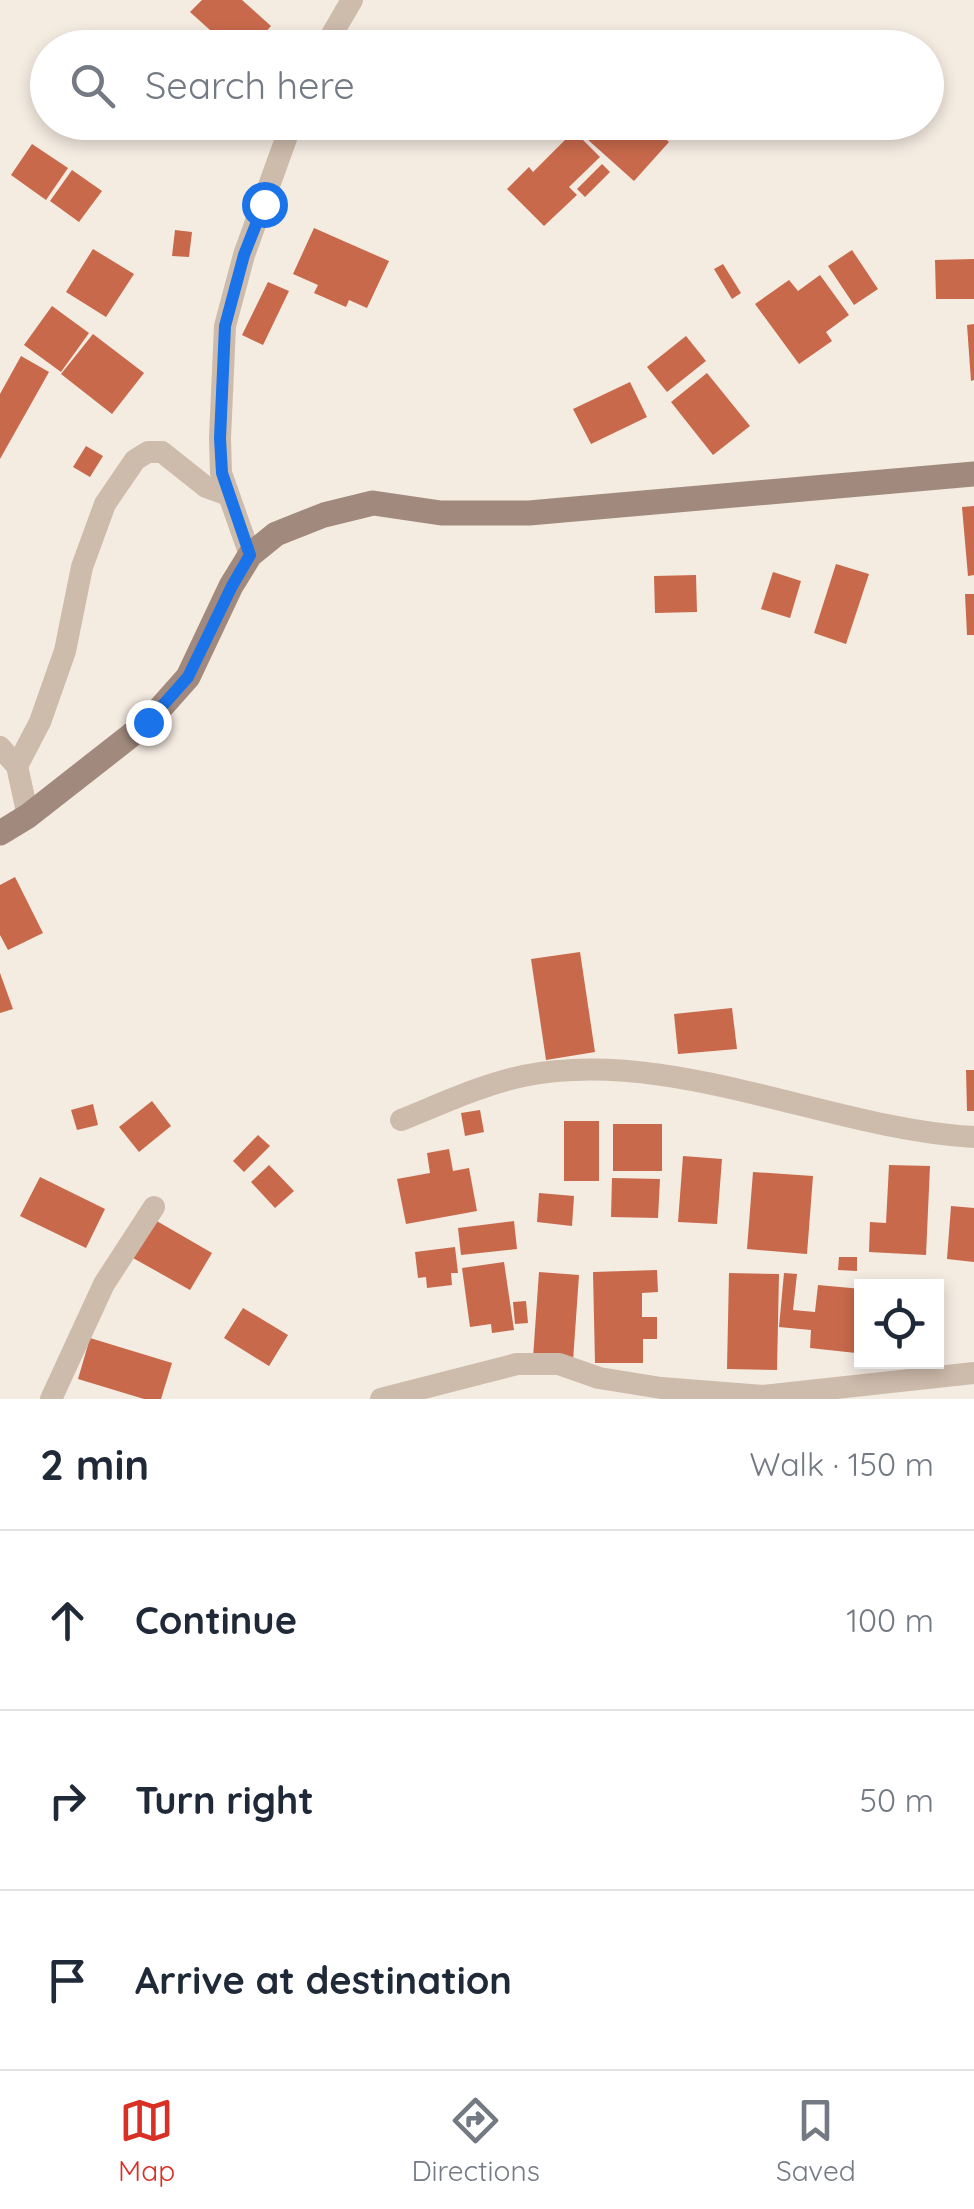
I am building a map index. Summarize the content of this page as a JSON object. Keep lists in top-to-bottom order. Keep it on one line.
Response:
{"page":{"search":"Search here","heading":["2 min","Walk · 150 m"],"list":[["Continue","100 m"],["Turn right","50 m"],"Arrive at destination"],"nav":["Map","Directions","Saved"]}}
